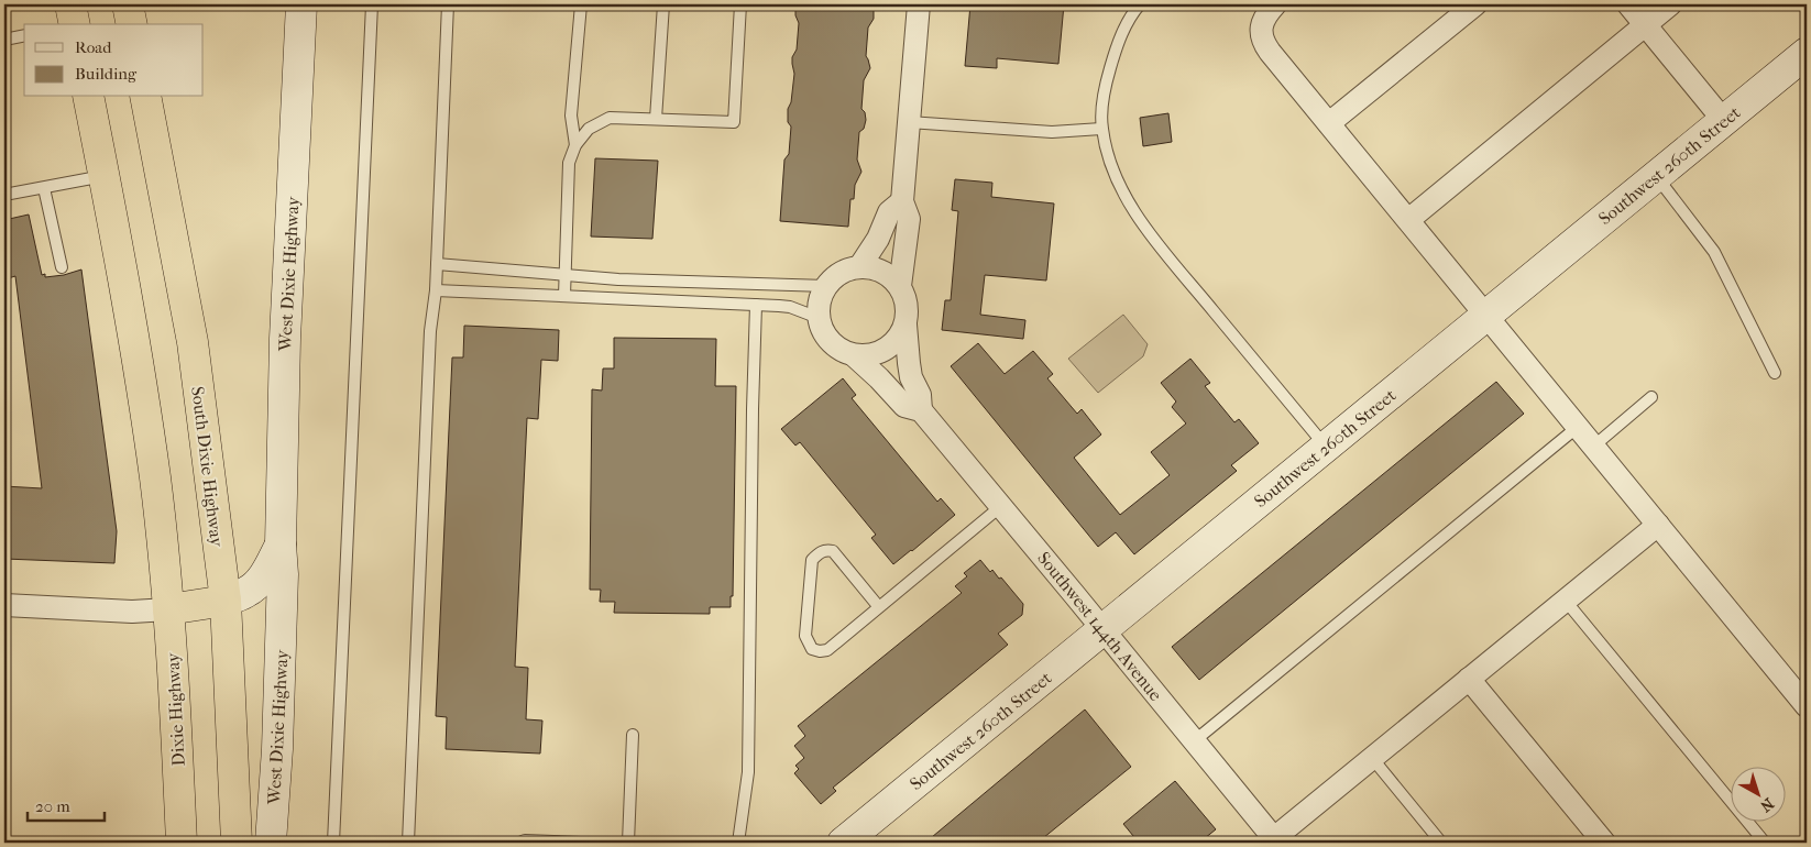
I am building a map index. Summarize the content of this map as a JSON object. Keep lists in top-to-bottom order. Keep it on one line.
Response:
{"streets":{"highway":["South Dixie Highway","Dixie Highway"],"street":["Southwest 260th Street","West Dixie Highway","Southwest 144th Avenue"]},"crossings":[["Southwest 260th Street","Southwest 144th Avenue"],["West Dixie Highway","South Dixie Highway"]],"legend":["Road","Building"],"scale_bar":"20 m","north":"bottom right"}
